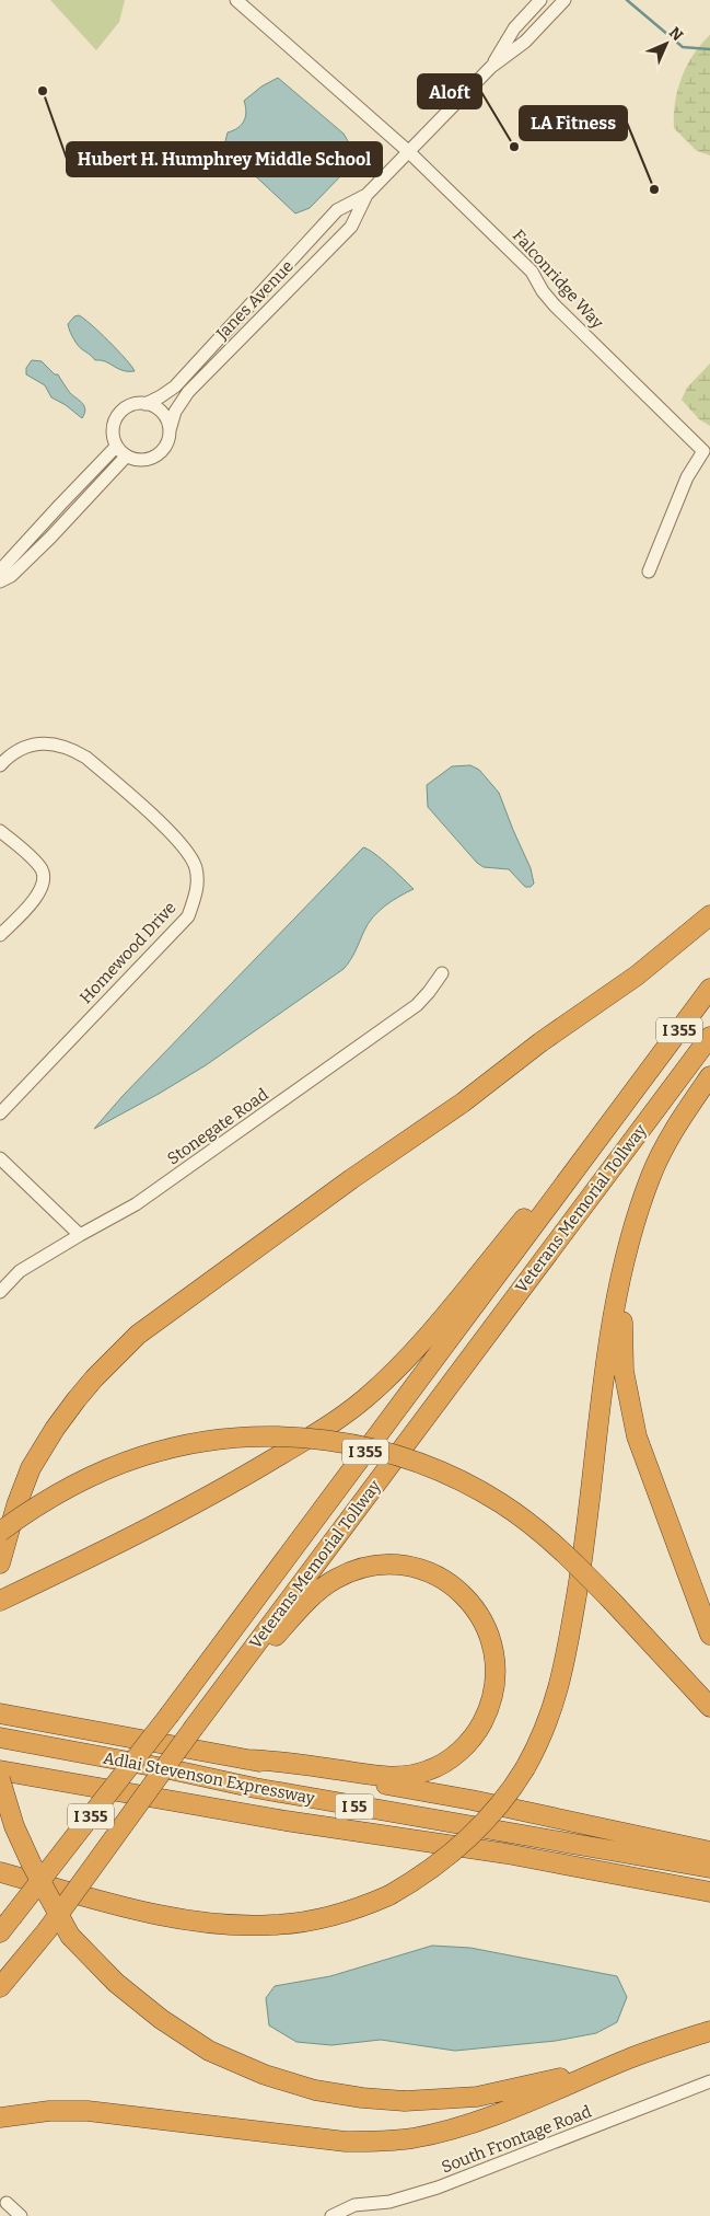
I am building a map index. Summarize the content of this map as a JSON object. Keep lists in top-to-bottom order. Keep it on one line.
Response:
{"streets":{"highway":["I 355","Veterans Memorial Tollway","Adlai Stevenson Expressway","I 55"],"street":["Falconridge Way","Janes Avenue","Homewood Drive","Stonegate Road","South Frontage Road"]},"crossings":[["Falconridge Way","Janes Avenue"]],"places":["Hubert H. Humphrey Middle School","Aloft","LA Fitness"],"north":"top right"}
